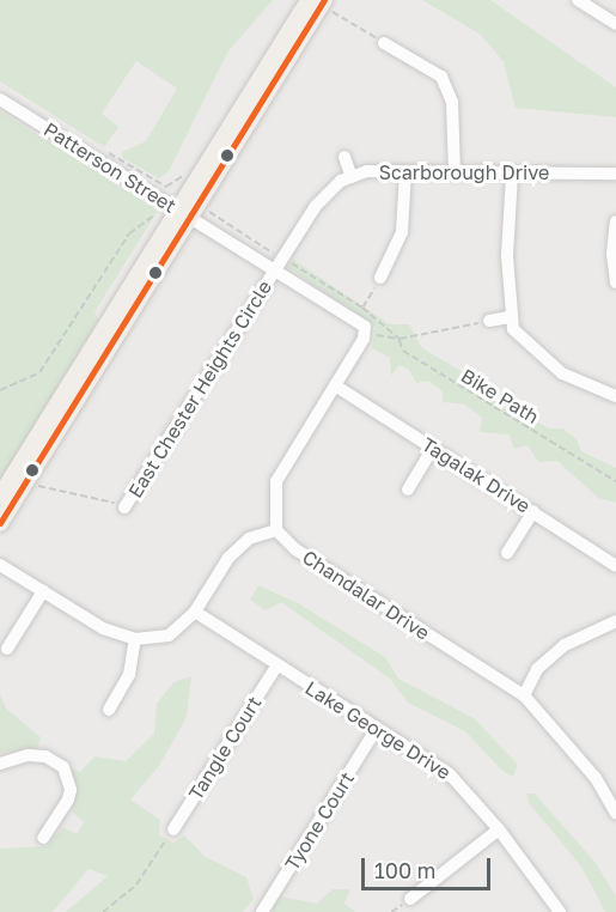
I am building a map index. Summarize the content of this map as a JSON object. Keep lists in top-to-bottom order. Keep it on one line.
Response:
{"streets":{"street":["Patterson Street","Scarborough Drive","East Chester Heights Circle","Tagalak Drive","Chandalar Drive","Lake George Drive","Tangle Court","Tyone Court"],"path":["Bike Path"]},"crossings":[["Patterson Street","Scarborough Drive"],["Patterson Street","East Chester Heights Circle"],["Patterson Street","Tagalak Drive"],["Scarborough Drive","East Chester Heights Circle"],["Scarborough Drive","Bike Path"],["Lake George Drive","Tangle Court"],["Lake George Drive","Tyone Court"]],"scale_bar":"100 m"}
